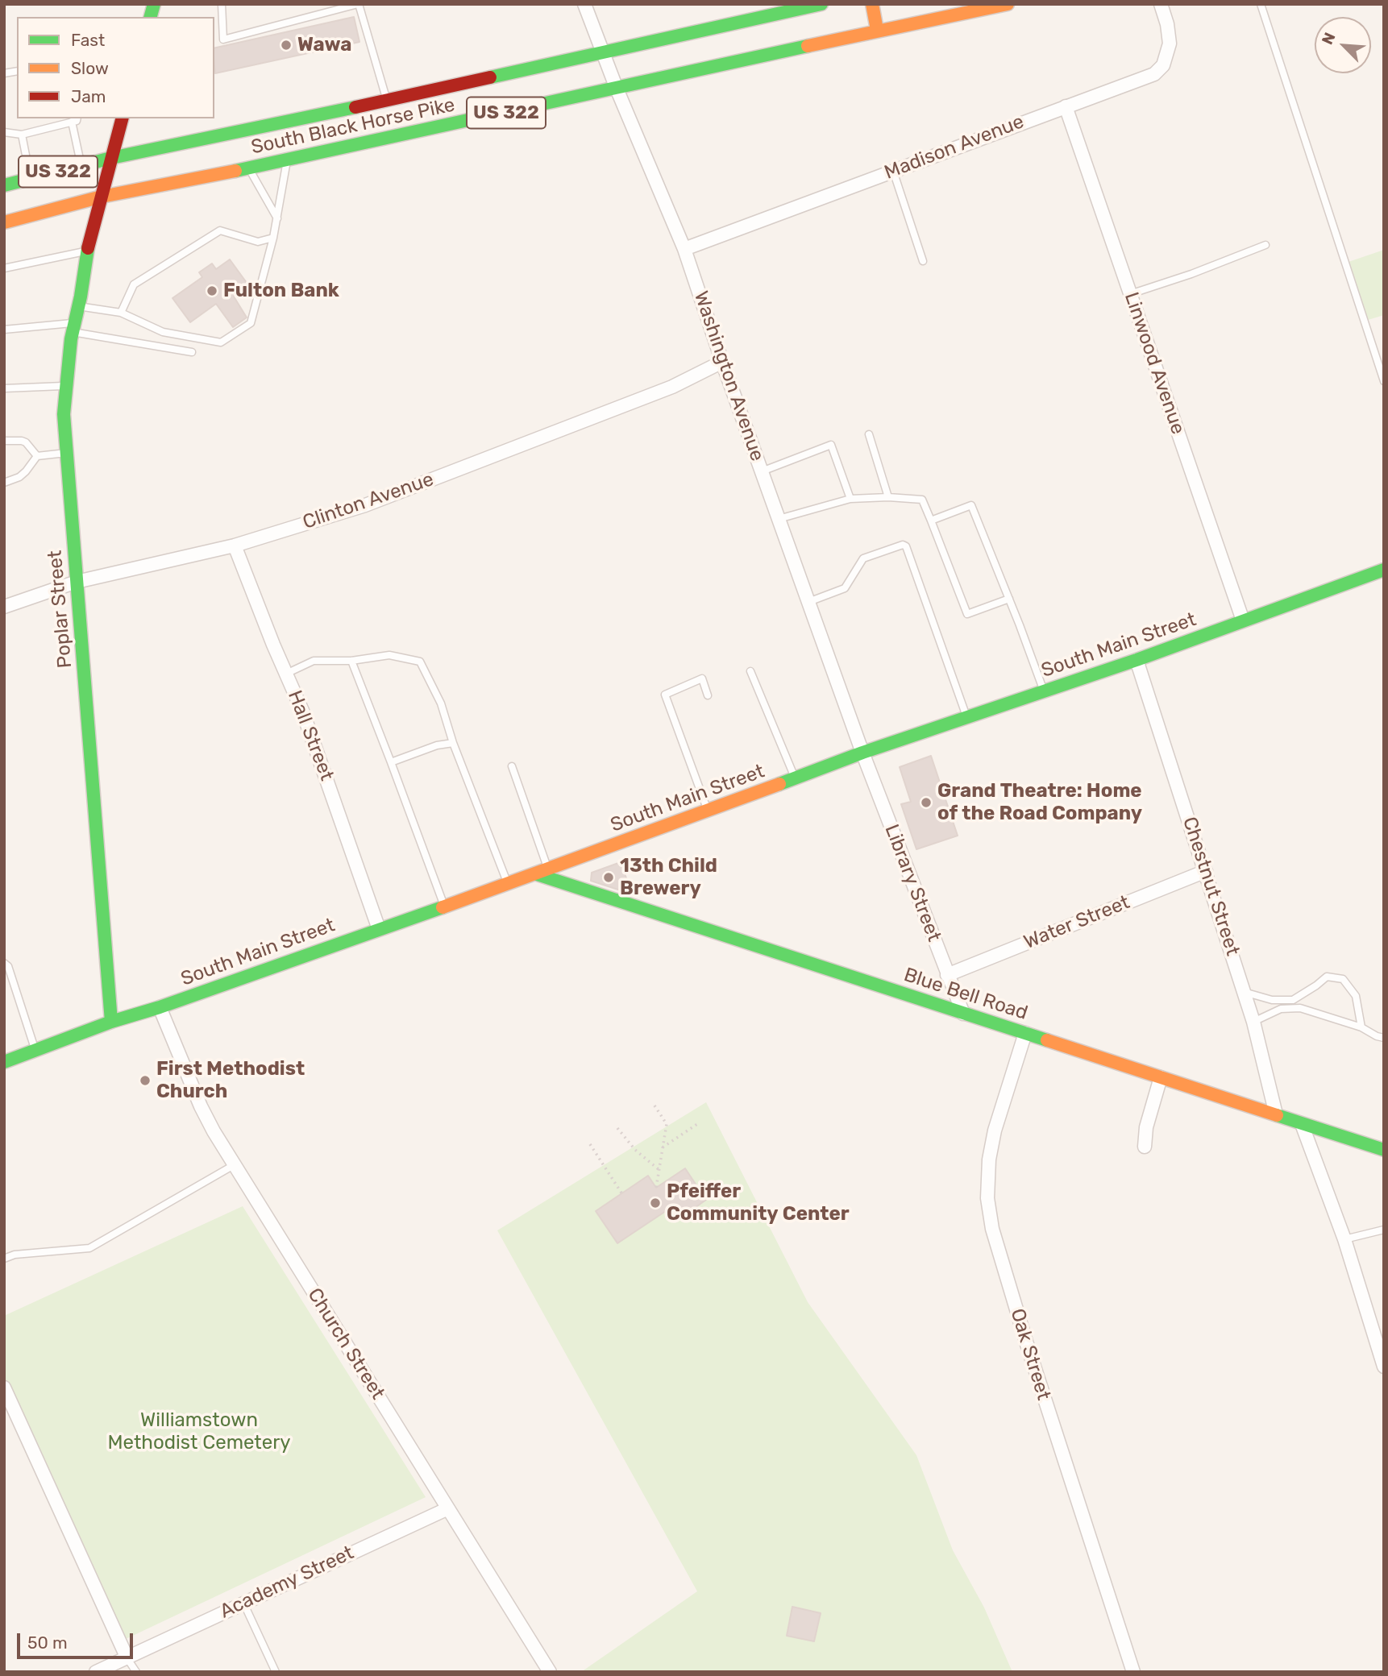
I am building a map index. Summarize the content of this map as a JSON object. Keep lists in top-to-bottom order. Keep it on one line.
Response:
{"streets":{"main road":["US 322","South Black Horse Pike","Poplar Street","South Main Street","Blue Bell Road"],"street":["Madison Avenue","Linwood Avenue","Washington Avenue","Clinton Avenue","Hall Street","Library Street","Chestnut Street","Water Street","Church Street","Oak Street","Academy Street"]},"crossings":[["South Black Horse Pike","Washington Avenue"],["South Black Horse Pike","Poplar Street"],["Madison Avenue","Linwood Avenue"],["Madison Avenue","Washington Avenue"],["Linwood Avenue","South Main Street"],["Washington Avenue","Clinton Avenue"],["Washington Avenue","South Main Street"],["Washington Avenue","Library Street"],["Clinton Avenue","Poplar Street"],["Clinton Avenue","Hall Street"],["Poplar Street","South Main Street"],["South Main Street","Hall Street"],["South Main Street","Library Street"],["South Main Street","Chestnut Street"],["South Main Street","Blue Bell Road"],["South Main Street","Church Street"],["Library Street","Water Street"],["Library Street","Blue Bell Road"],["Chestnut Street","Water Street"],["Chestnut Street","Blue Bell Road"],["Blue Bell Road","Oak Street"],["Church Street","Academy Street"]],"parks":["Williamstown Methodist Cemetery"],"places":["Wawa","Fulton Bank","Grand Theatre: Home of the Road Company","13th Child Brewery","First Methodist Church","Pfeiffer Community Center"],"legend":["Fast","Slow","Jam"],"scale_bar":"50 m","north":"top left"}
